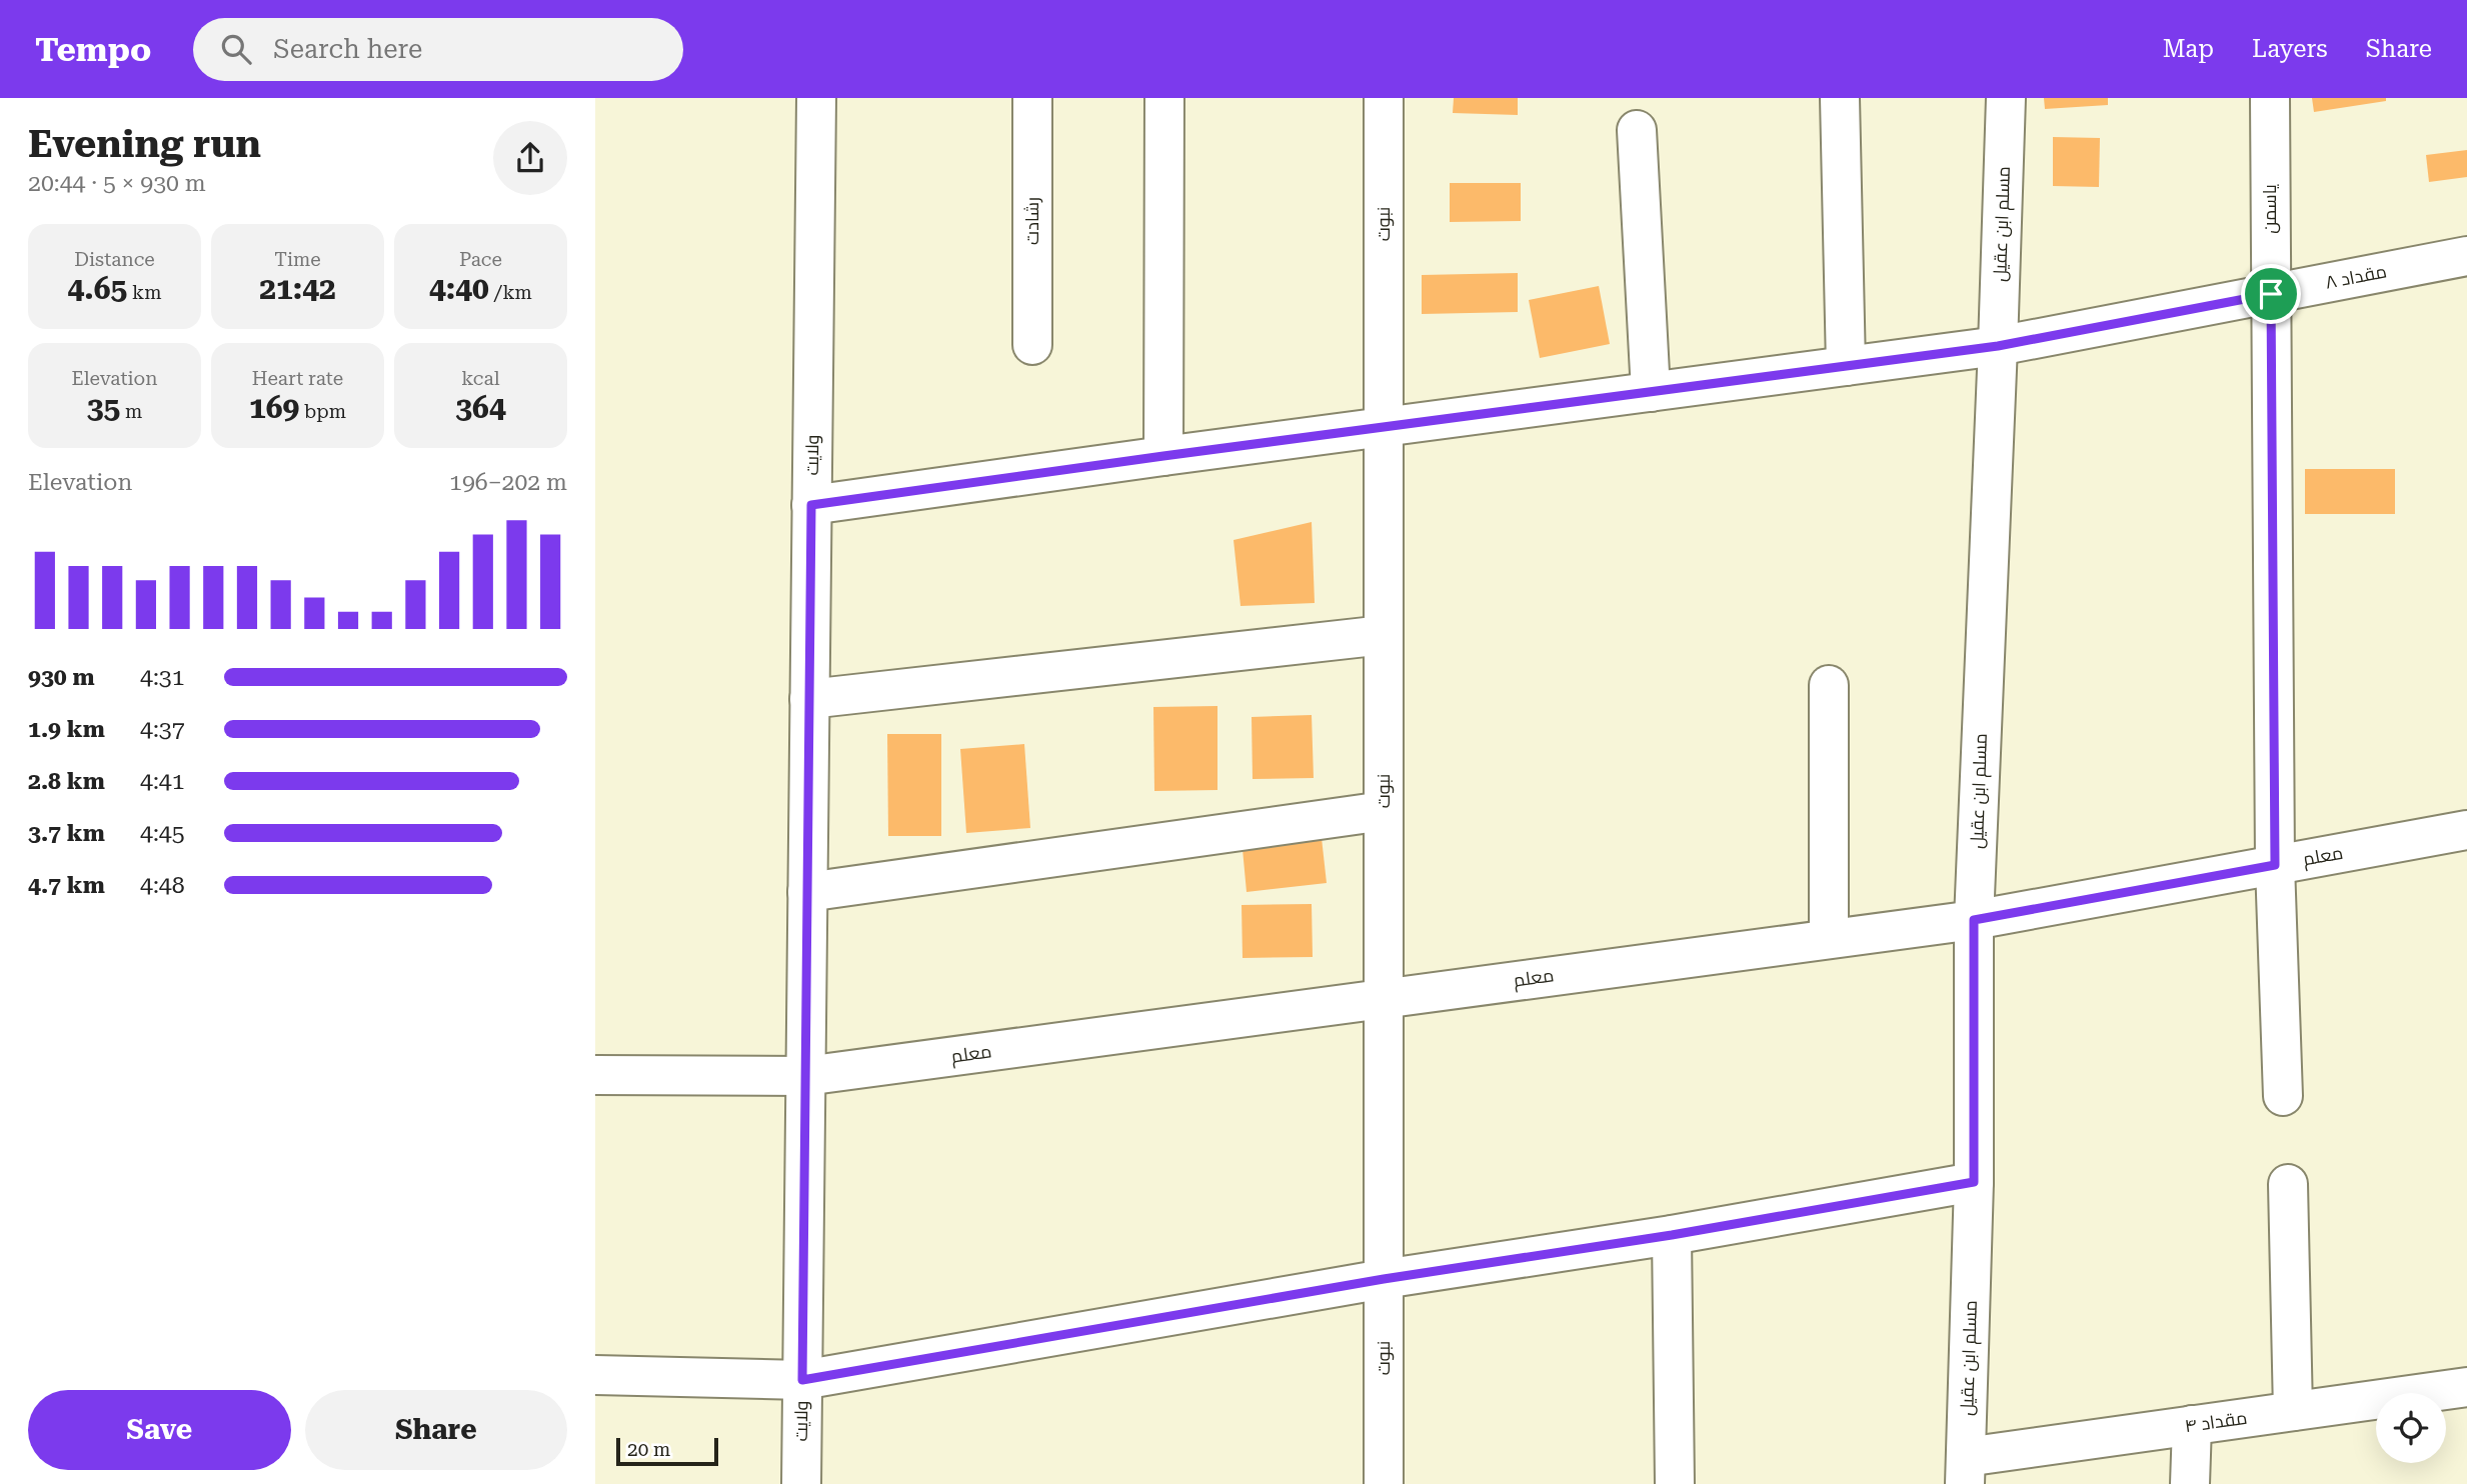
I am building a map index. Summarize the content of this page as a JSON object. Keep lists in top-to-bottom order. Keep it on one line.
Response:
{"streets":{"street":["یاسمن","رشادت","نبوت","مسلم ابن عقیل","مقداد ۸","ولایت","معلم","مقداد ۴"]},"crossings":[["یاسمن","مقداد ۸"],["یاسمن","معلم"],["نبوت","مقداد ۸"],["نبوت","معلم"],["مسلم ابن عقیل","مقداد ۸"],["مسلم ابن عقیل","معلم"],["مسلم ابن عقیل","مقداد ۴"],["مقداد ۸","ولایت"],["ولایت","معلم"]],"scale_bar":"20 m","page":{"header":"Tempo","search":"Search here","nav":["Map","Layers","Share"],"heading":["Evening run","20:44 · 5 × 930 m"],"stats":[["Distance","4.65 km"],["Time","21:42"],["Pace","4:40 /km"],["Elevation","35 m"],["Heart rate","169 bpm"],["kcal","364"]],"chart":["Elevation","196–202 m"],"list":[{"name":"930 m","note":"4:31"},{"name":"1.9 km","note":"4:37"},{"name":"2.8 km","note":"4:41"},{"name":"3.7 km","note":"4:45"},{"name":"4.7 km","note":"4:48"}],"buttons":["Save","Share"],"scale":"20 m"}}
